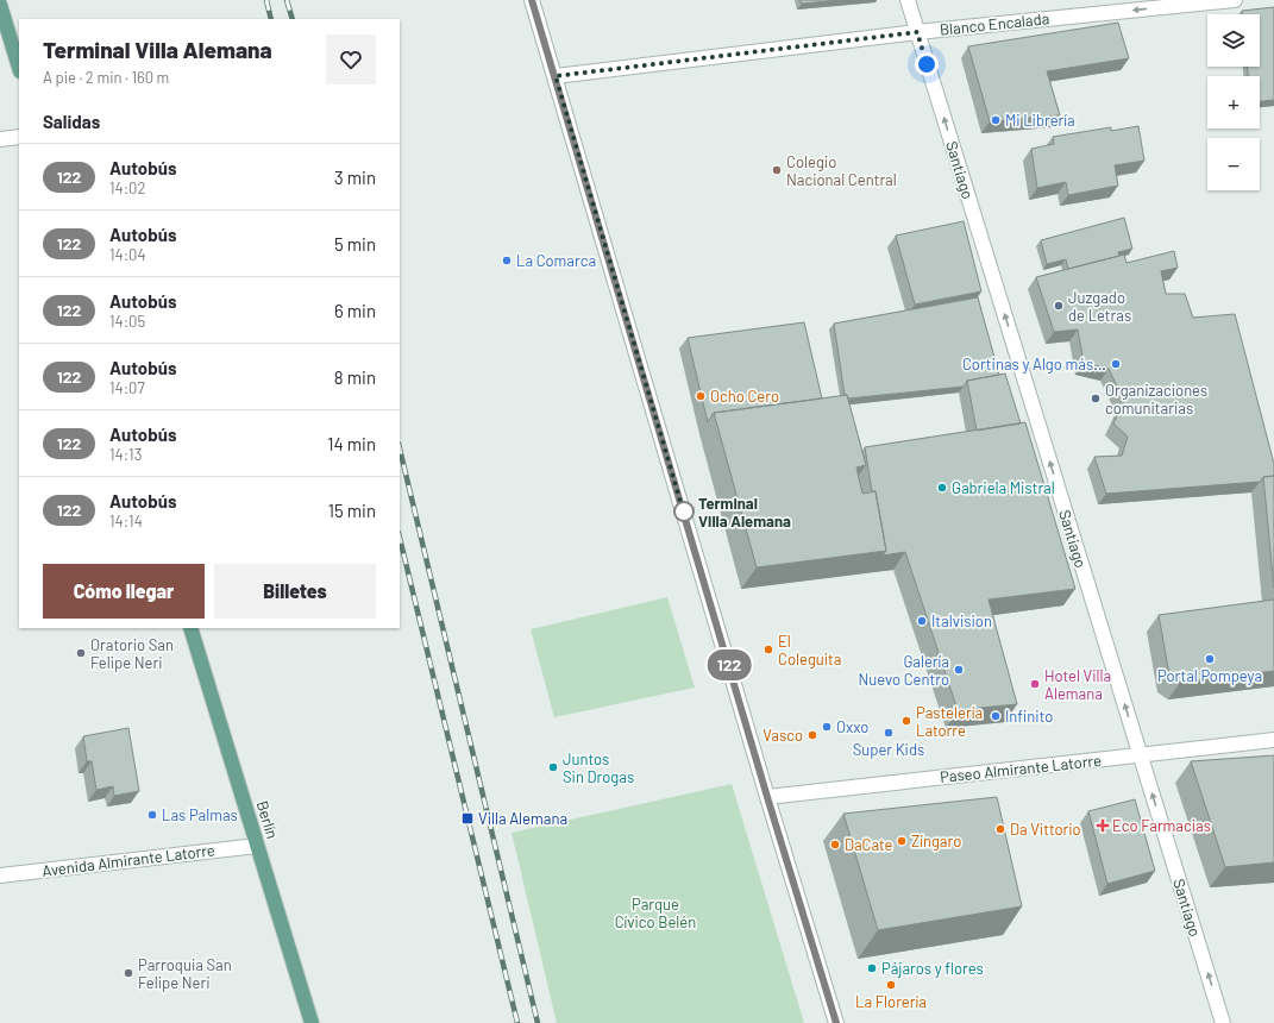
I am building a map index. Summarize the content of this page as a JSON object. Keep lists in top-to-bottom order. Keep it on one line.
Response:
{"streets":{"main road":["Berlín"],"street":["Blanco Encalada","Santiago","Paseo Almirante Latorre","Avenida Almirante Latorre"]},"crossings":[["Blanco Encalada","Santiago"],["Santiago","Paseo Almirante Latorre"],["Berlín","Avenida Almirante Latorre"]],"one_way":["Blanco Encalada","Santiago"],"parks":["Parque Cívico Belén"],"places":{"other":["Mi Librería","Colegio Nacional Central","La Comarca","Juzgado de Letras","Cortinas y Algo más...","Ocho Cero","Organizaciones comunitarias","Gabriela Mistral","Terminal Villa Alemana","Italvision","El Coleguita","Oratorio San Felipe Neri","Portal Pompeya","Galería Nuevo Centro","Hotel Villa Alemana","Infinito","Pastelería Latorre","Oxxo","Super Kids","Vasco","Juntos Sin Drogas","Las Palmas","Da Vittorio","Zíngaro","DaCate","Pájaros y flores","Parroquia San Felipe Neri","La Florería"],"transit":["Villa Alemana"],"health":["Eco Farmacias"]},"lines":["bus line 122"],"page":{"on_map":"122","map_buttons":["+","−"],"heading":[["Terminal Villa Alemana","A pie · 2 min · 160 m"],"Salidas"],"list":[{"mark":"122","name":"Autobús","note":"14:02","value":"3 min"},{"mark":"122","name":"Autobús","note":"14:04","value":"5 min"},{"mark":"122","name":"Autobús","note":"14:05","value":"6 min"},{"mark":"122","name":"Autobús","note":"14:07","value":"8 min"},{"mark":"122","name":"Autobús","note":"14:13","value":"14 min"},{"mark":"122","name":"Autobús","note":"14:14","value":"15 min"}],"buttons":["Cómo llegar","Billetes"]}}
